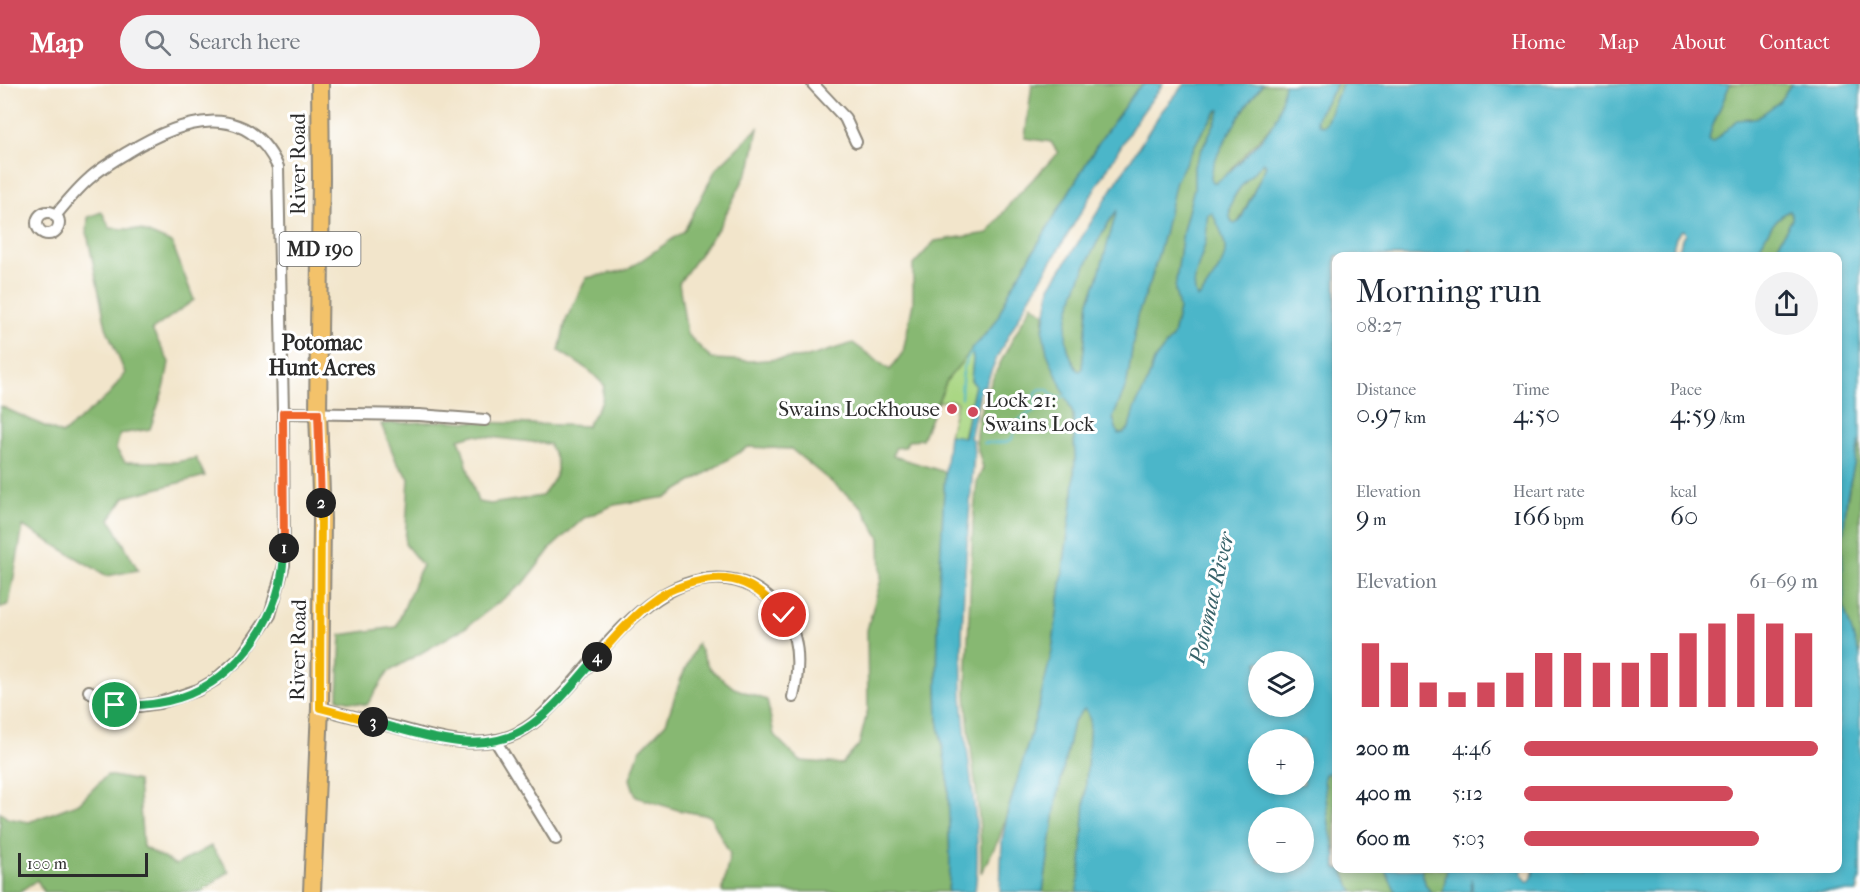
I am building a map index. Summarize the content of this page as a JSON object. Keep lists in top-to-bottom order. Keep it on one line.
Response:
{"streets":{"main road":["River Road","MD 190"]},"districts":["Potomac Hunt Acres"],"water":["Potomac River"],"places":["Swains Lockhouse","Lock 21: Swains Lock"],"scale_bar":"100 m","page":{"header":"Map","search":"Search here","nav":["Home","Map","About","Contact"],"heading":["Morning run","08:27"],"stats":[["Distance","0.97 km"],["Time","4:50"],["Pace","4:59 /km"],["Elevation","9 m"],["Heart rate","166 bpm"],["kcal","60"]],"pins":["2","1","4","3"],"chart":["Elevation","61–69 m"],"map_buttons":["+","−"],"list":[{"name":"200 m","note":"4:46"},{"name":"400 m","note":"5:12"},{"name":"600 m","note":"5:03"}],"scale":"100 m"}}
